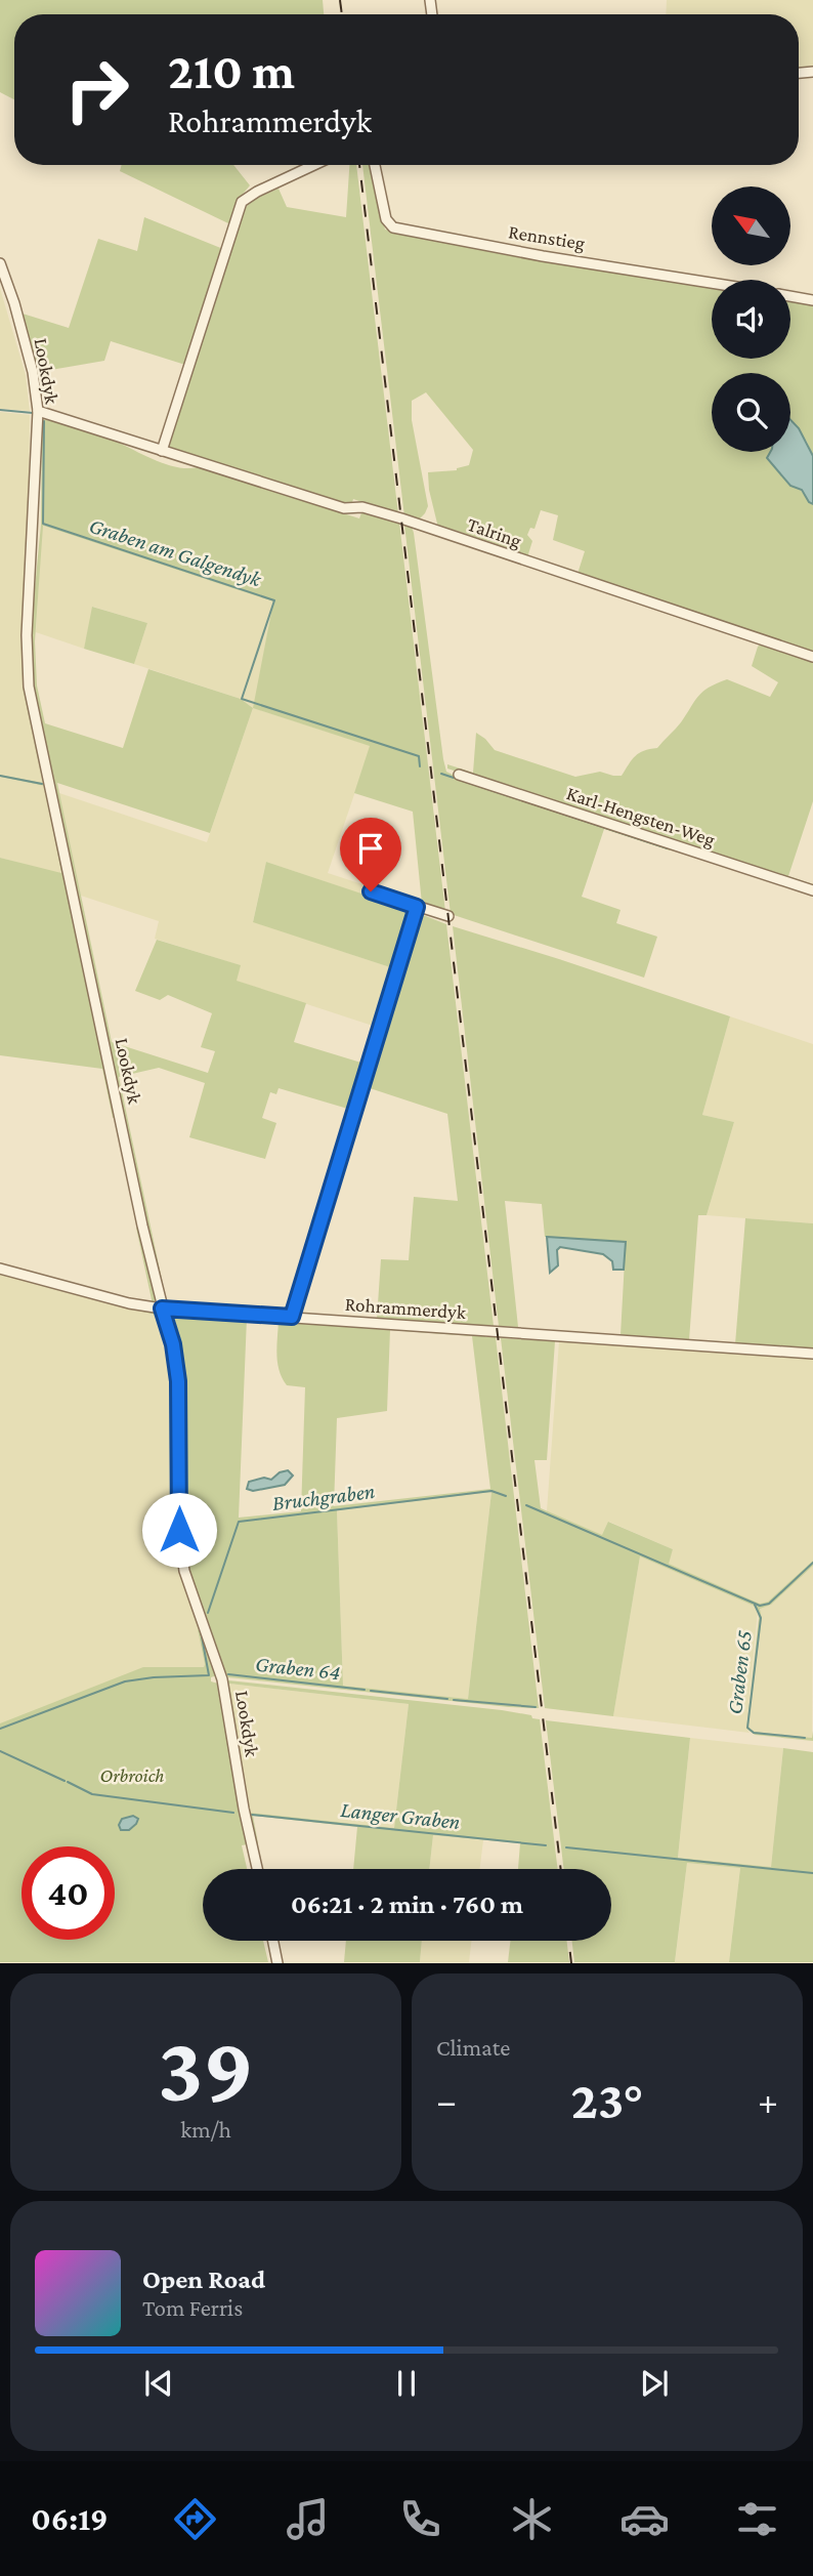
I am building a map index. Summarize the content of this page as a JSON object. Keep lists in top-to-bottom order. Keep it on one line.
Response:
{"streets":{"street":["Rennstieg","Lookdyk","Talring","Karl-Hengsten-Weg","Rohrammerdyk"]},"crossings":[["Lookdyk","Talring"],["Lookdyk","Rohrammerdyk"]],"water":["Graben am Galgendyk","Bruchgraben","Graben 64","Graben 65","Langer Graben"],"parks":["Orbroich"],"north":"top left","page":{"turn":["210 m","Rohrammerdyk"],"limit":"40","trip":"06:21 · 2 min · 760 m","tile":[["39","km/h"],"Climate"],"heat":["−","23°","+"],"song":["Open Road","Tom Ferris"],"tabs":"06:19"}}
